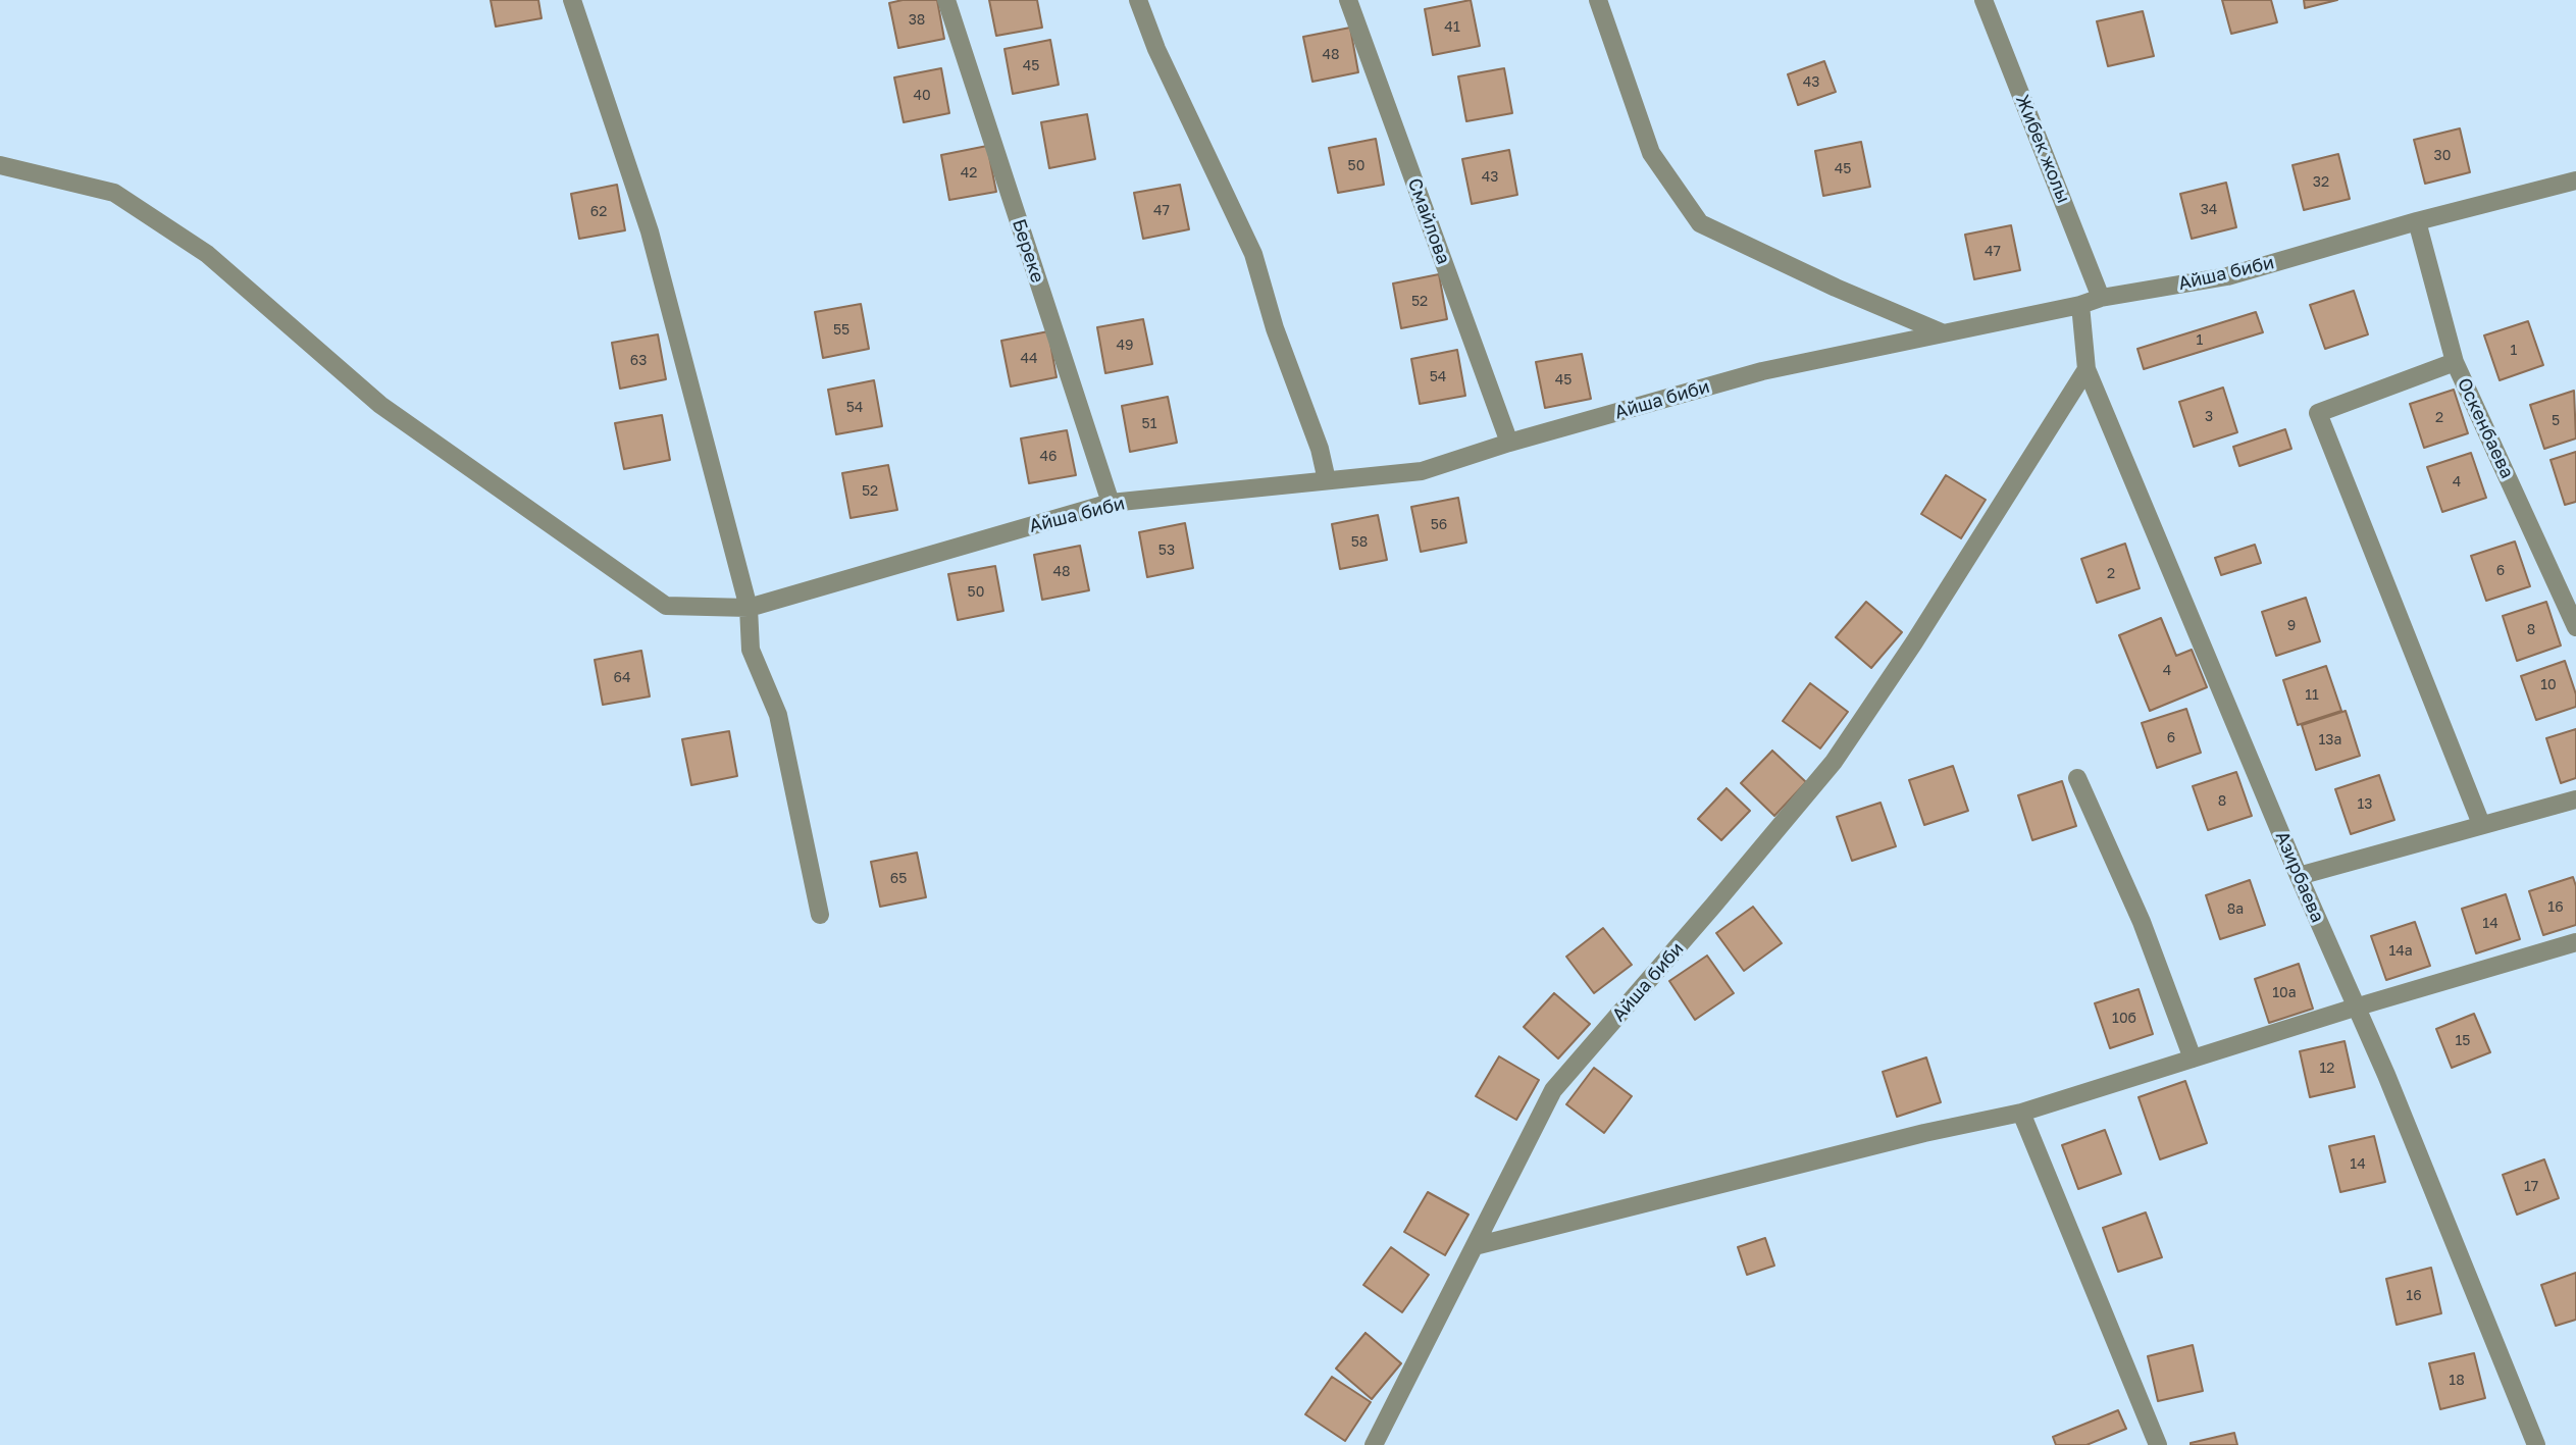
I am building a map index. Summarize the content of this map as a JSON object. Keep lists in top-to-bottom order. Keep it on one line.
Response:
{"streets":{"street":["Жибек жолы","Смайлова","Береке","Айша биби","Оскенбаева","Азирбаева"]},"crossings":[["Жибек жолы","Айша биби"],["Смайлова","Айша биби"],["Береке","Айша биби"],["Айша биби","Оскенбаева"],["Айша биби","Азирбаева"]],"house_numbers":["38","41","48","45","43","40","30","50","45","42","43","32","34","47","62","47","52","55","1","49","1","44","63","54","45","54","3","2","5","51","46","4","52","56","58","53","6","48","2","50","9","8","4","64","10","11","6","13а","8","13","65","16","8а","14","14а","10а","10б","15","12","14","17","16","18"]}
